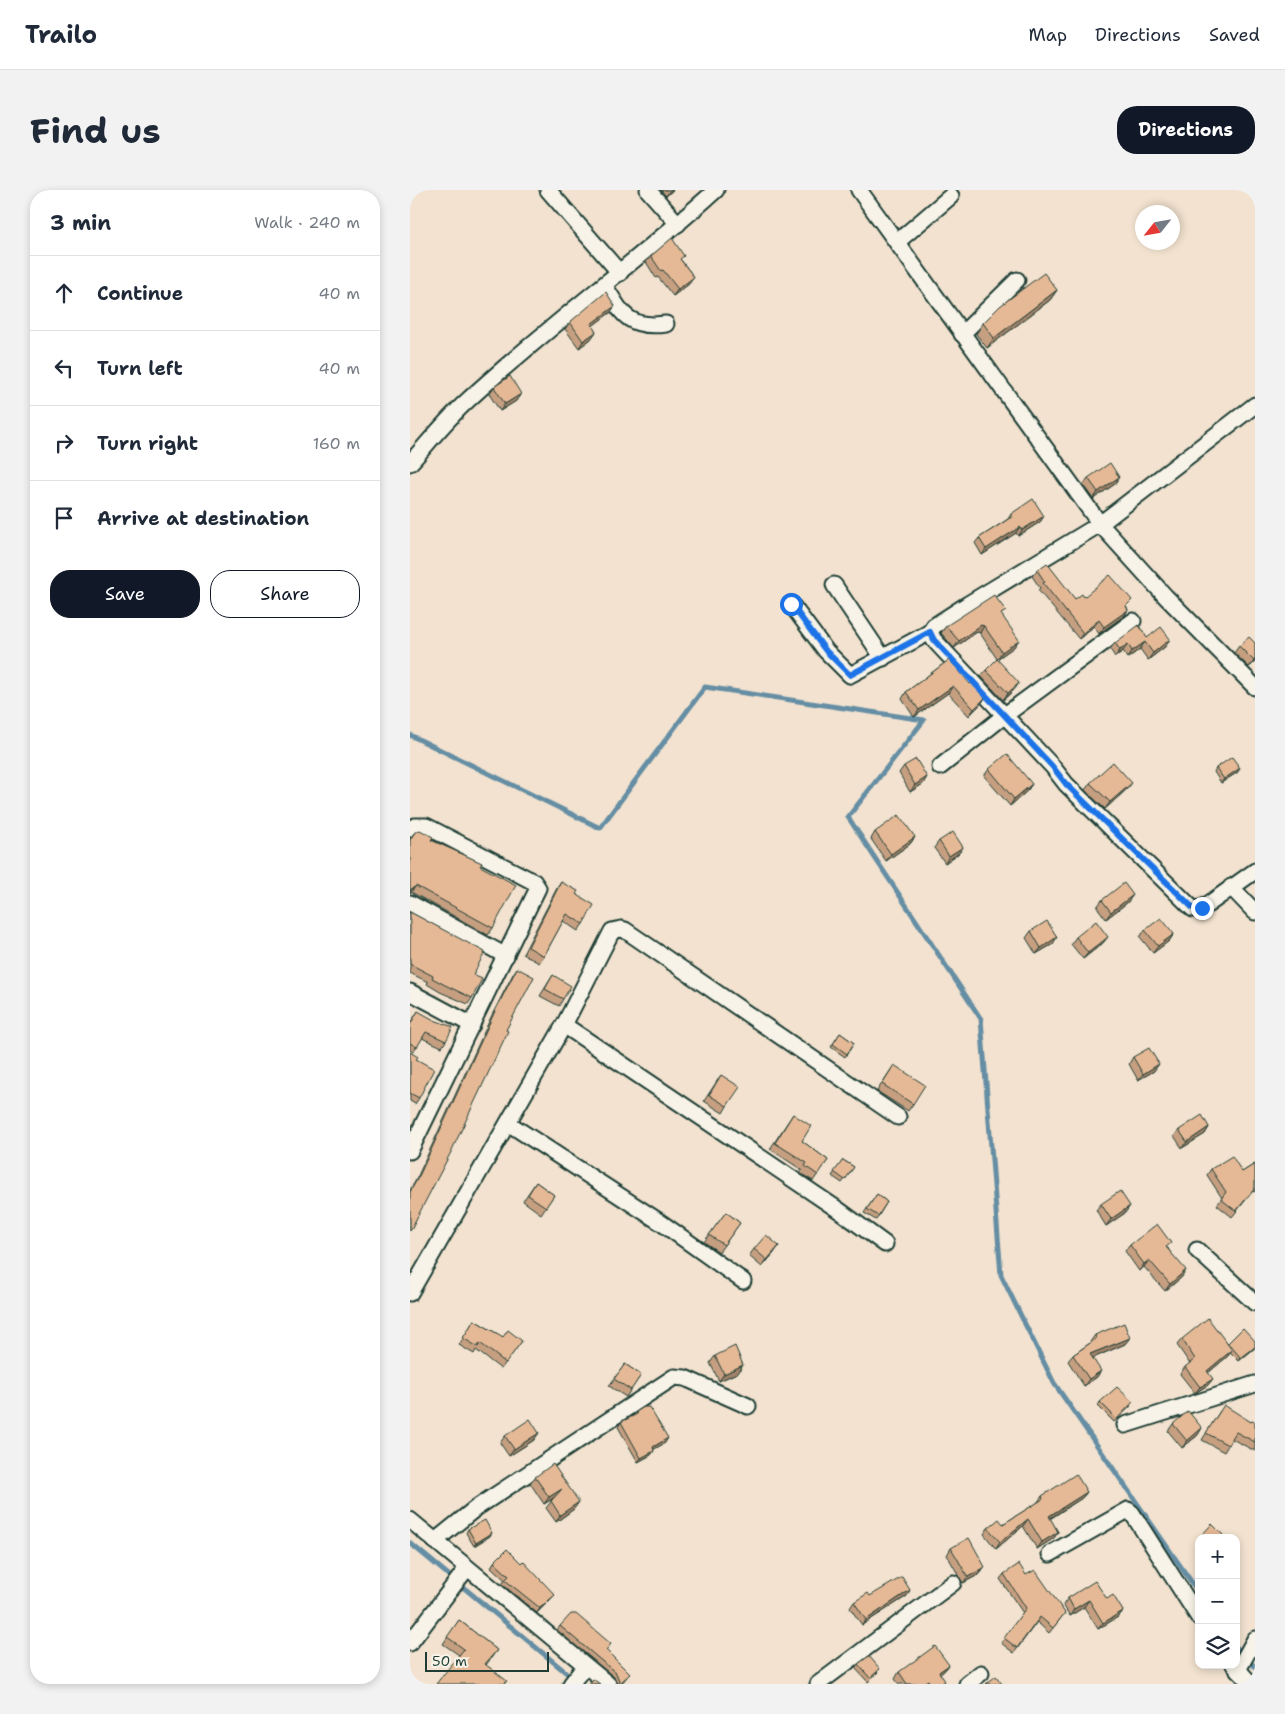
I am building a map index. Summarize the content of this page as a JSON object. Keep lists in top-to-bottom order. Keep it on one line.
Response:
{"scale_bar":"50 m","north":"bottom left","page":{"header":"Trailo","nav":["Map","Directions","Saved"],"buttons":["Directions",["Save","Share"]],"title":"Find us","heading":["3 min","Walk · 240 m"],"list":[["Continue","40 m"],["Turn left","40 m"],["Turn right","160 m"],"Arrive at destination"],"map_buttons":["+","−"],"scale":"50 m"}}
